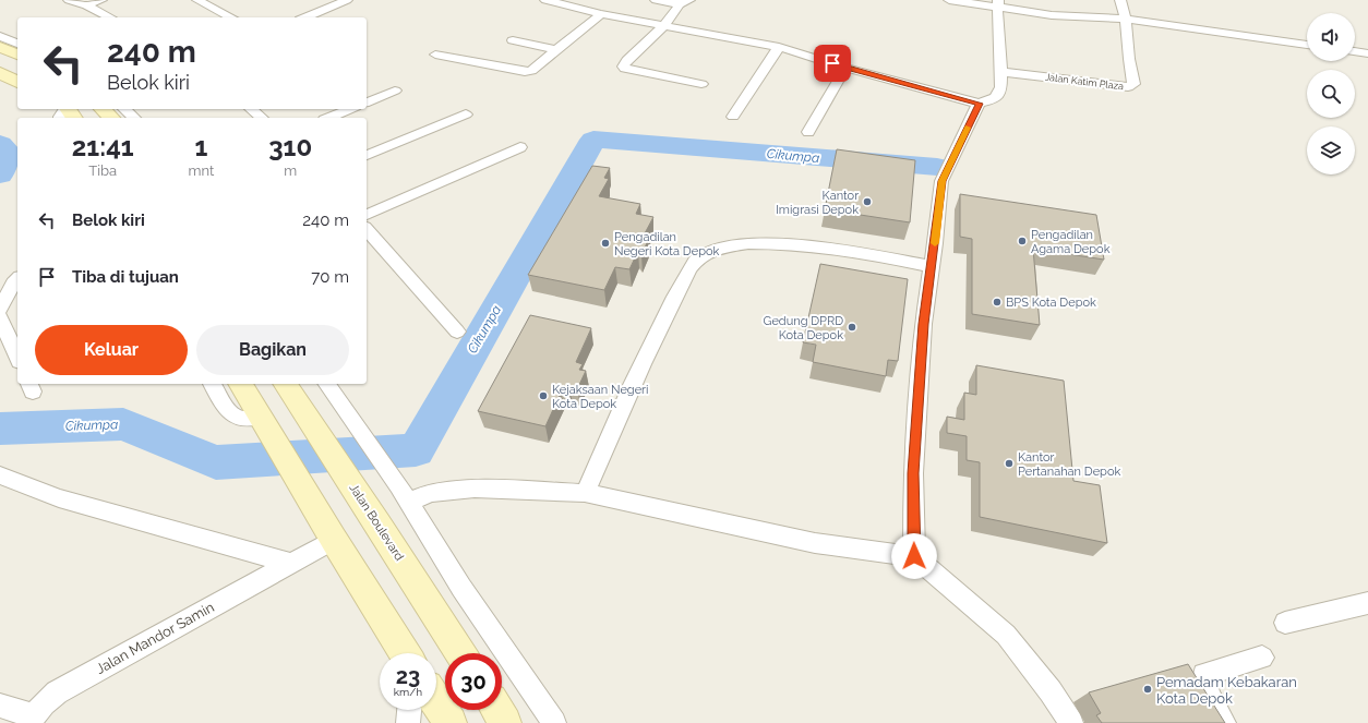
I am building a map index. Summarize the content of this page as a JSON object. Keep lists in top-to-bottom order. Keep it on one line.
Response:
{"streets":{"main road":["Jalan Boulevard"],"street":["Jalan Katim Plaza","Jalan Mandor Samin"]},"water":["Cikumpa"],"places":["Kantor Imigrasi Depok","Pengadilan Agama Depok","Pengadilan Negeri Kota Depok","BPS Kota Depok","Gedung DPRD Kota Depok","Kejaksaan Negeri Kota Depok","Kantor Pertanahan Depok","Pemadam Kebakaran Kota Depok"],"page":{"turn":["240 m","Belok kiri"],"eta":["21:41","Tiba","1","mnt","310","m"],"list":[{"name":"Belok kiri","value":"240 m"},{"name":"Tiba di tujuan","value":"70 m"}],"buttons":["Keluar","Bagikan"],"speed":"23 km/h","limit":"30"}}
